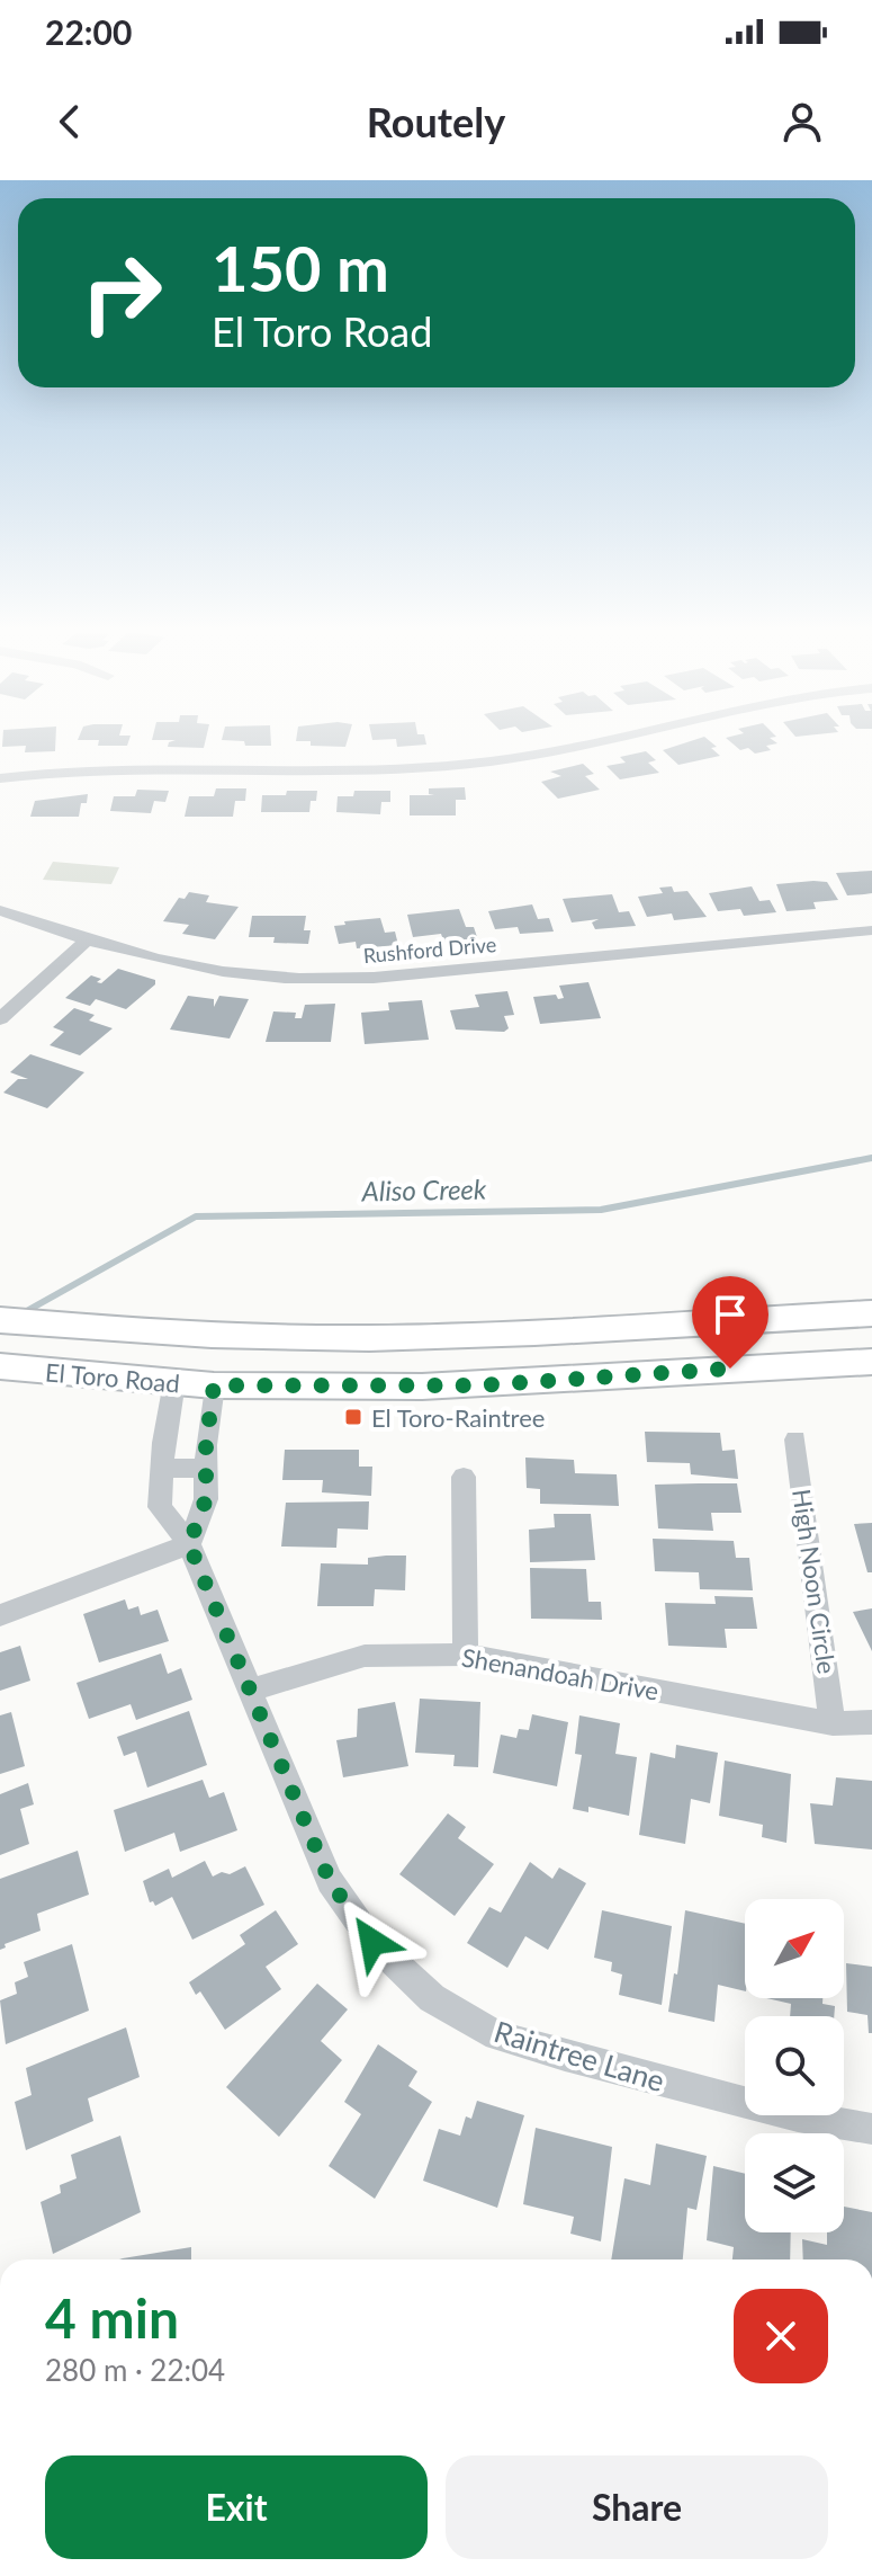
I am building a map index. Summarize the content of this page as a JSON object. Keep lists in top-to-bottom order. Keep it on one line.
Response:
{"streets":{"main road":["El Toro Road"],"street":["Rushford Drive","High Noon Circle","Shenandoah Drive","Raintree Lane"]},"crossings":[["El Toro Road","Raintree Lane"],["High Noon Circle","Shenandoah Drive"],["Shenandoah Drive","Raintree Lane"]],"water":["Aliso Creek"],"places":{"transit":["El Toro-Raintree"]},"north":"top right","page":{"status":"22:00","header":"Routely","turn":["150 m","El Toro Road"],"heading":["4 min","280 m · 22:04"],"buttons":["Exit","Share"]}}
